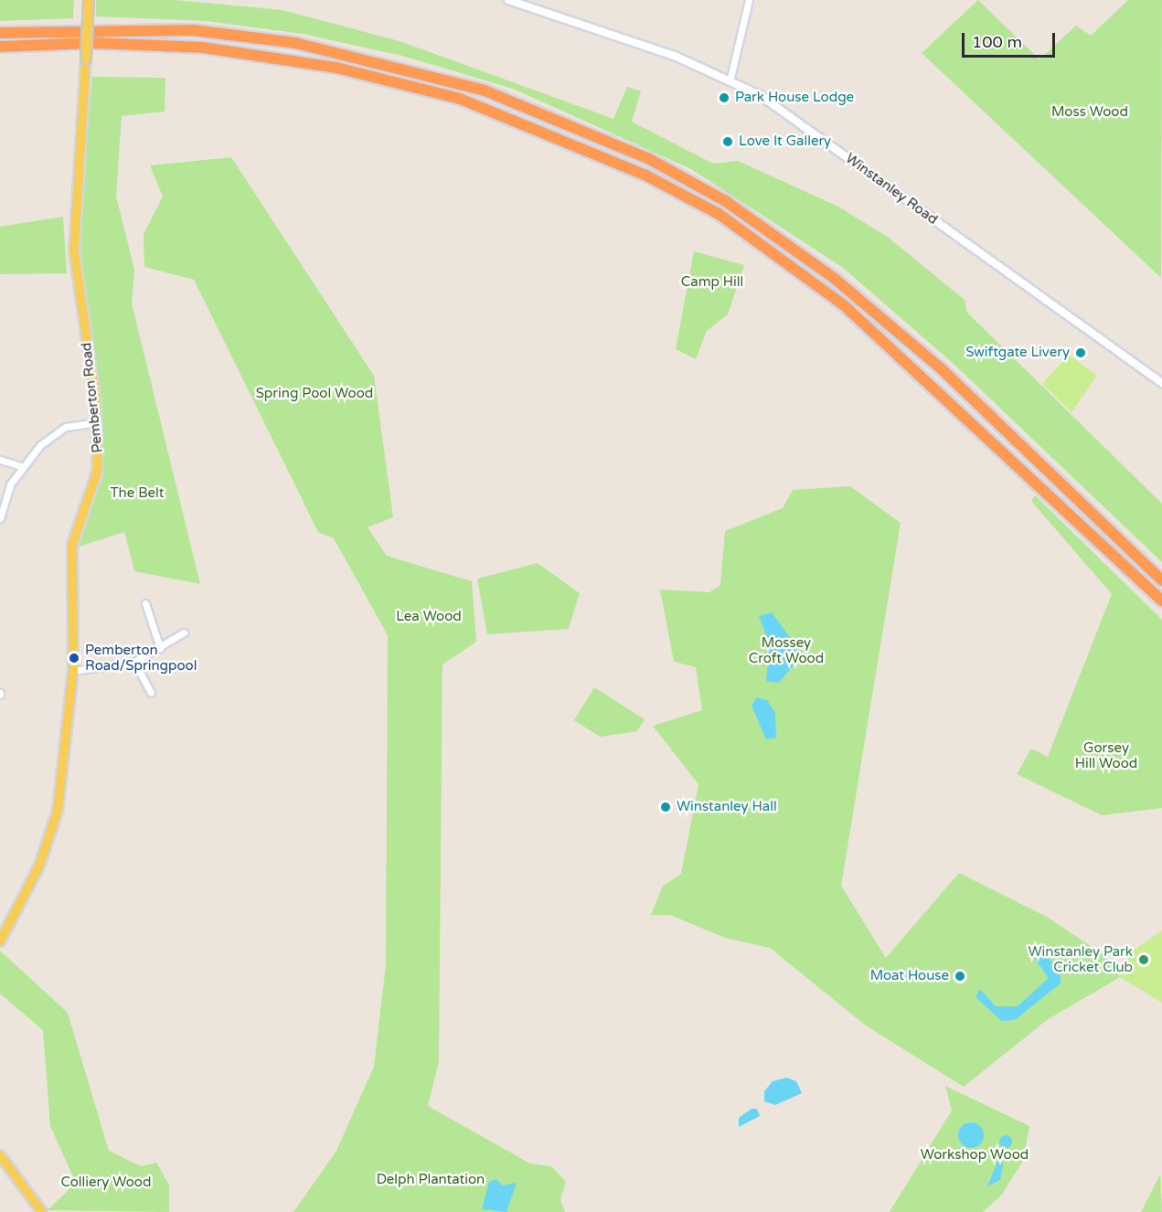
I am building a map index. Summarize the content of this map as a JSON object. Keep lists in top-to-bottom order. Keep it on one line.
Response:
{"streets":{"main road":["Pemberton Road"],"street":["Winstanley Road"]},"parks":["Moss Wood","Camp Hill","Spring Pool Wood","The Belt","Lea Wood","Mossey Croft Wood","Gorsey Hill Wood","Workshop Wood","Delph Plantation","Colliery Wood"],"places":["Park House Lodge","Love It Gallery","Swiftgate Livery","Pemberton Road/Springpool","Winstanley Hall","Winstanley Park Cricket Club","Moat House"],"scale_bar":"100 m"}
